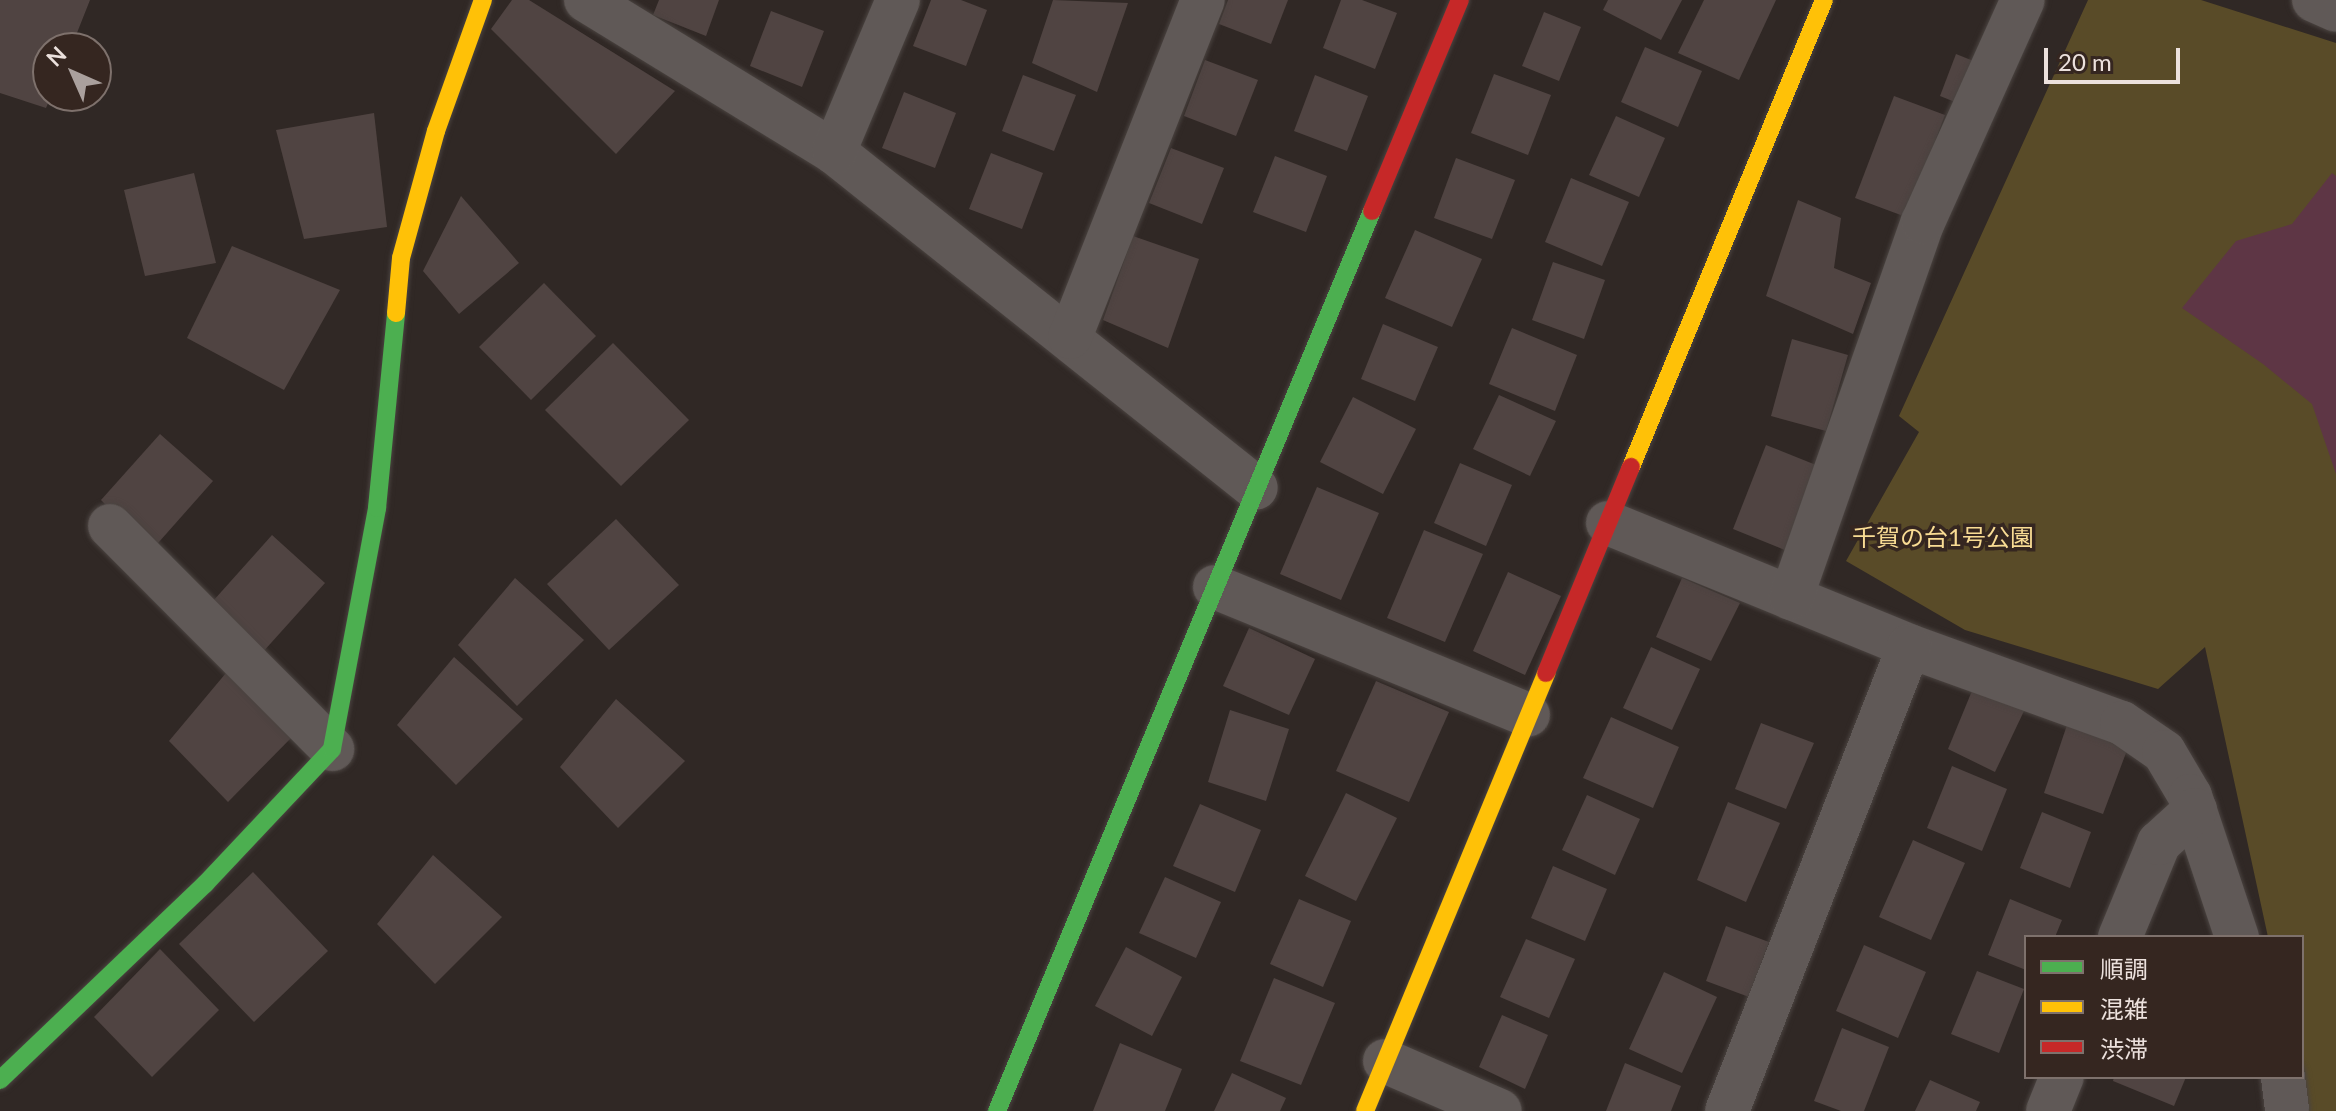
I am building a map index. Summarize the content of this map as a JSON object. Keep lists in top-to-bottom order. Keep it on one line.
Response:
{"parks":["千賀の台1号公園"],"legend":["順調","混雑","渋滞"],"scale_bar":"20 m","north":"top left"}
